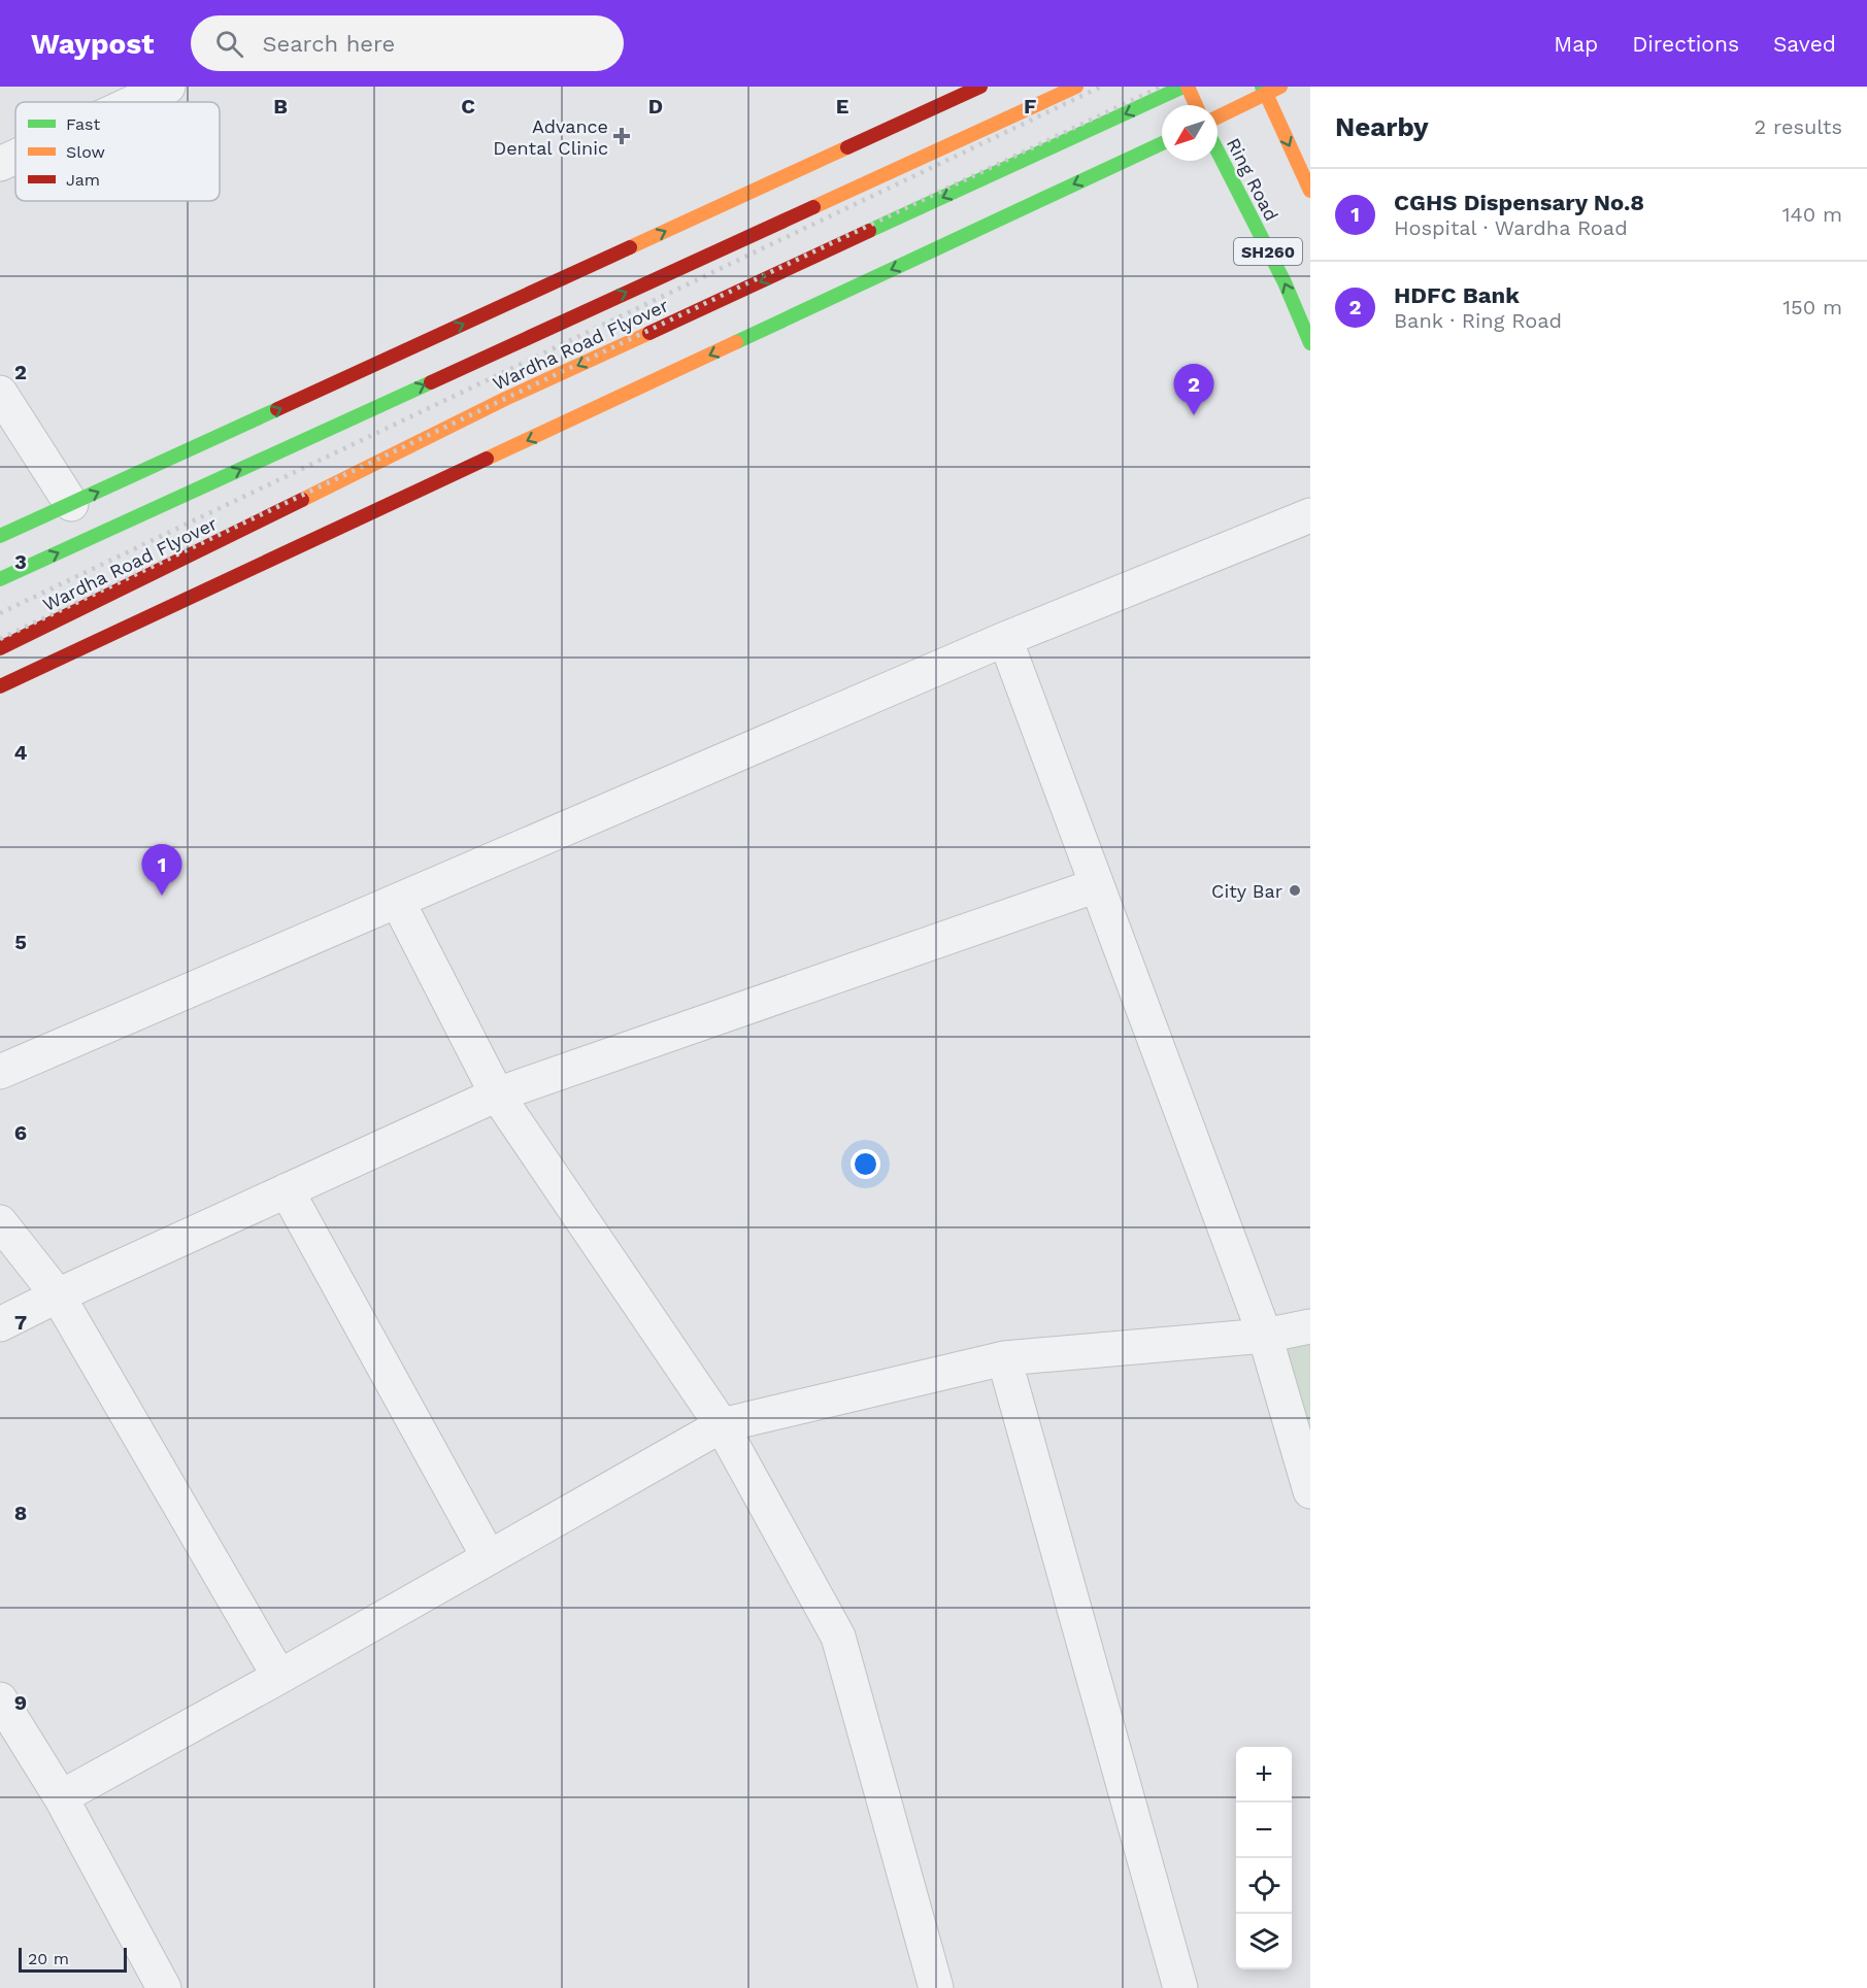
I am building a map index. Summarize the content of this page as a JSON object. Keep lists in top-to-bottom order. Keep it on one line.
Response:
{"streets":{"main road":["Ring Road","SH260","Wardha Road Flyover"]},"places":{"health":["Advance Dental Clinic"],"other":["City Bar"]},"legend":["Fast","Slow","Jam"],"scale_bar":"20 m","north":"bottom left","page":{"header":"Waypost","search":"Search here","nav":["Map","Directions","Saved"],"heading":["Nearby","2 results"],"list":[{"mark":"1","name":"CGHS Dispensary No.8","note":"Hospital · Wardha Road","value":"140 m"},{"mark":"2","name":"HDFC Bank","note":"Bank · Ring Road","value":"150 m"}],"pins":["2","1"],"map_buttons":["+","−"],"scale":"20 m"},"grid":{"columns":["B","C","D","E","F"],"rows":["2","3","4","5","6","7","8","9"]}}
